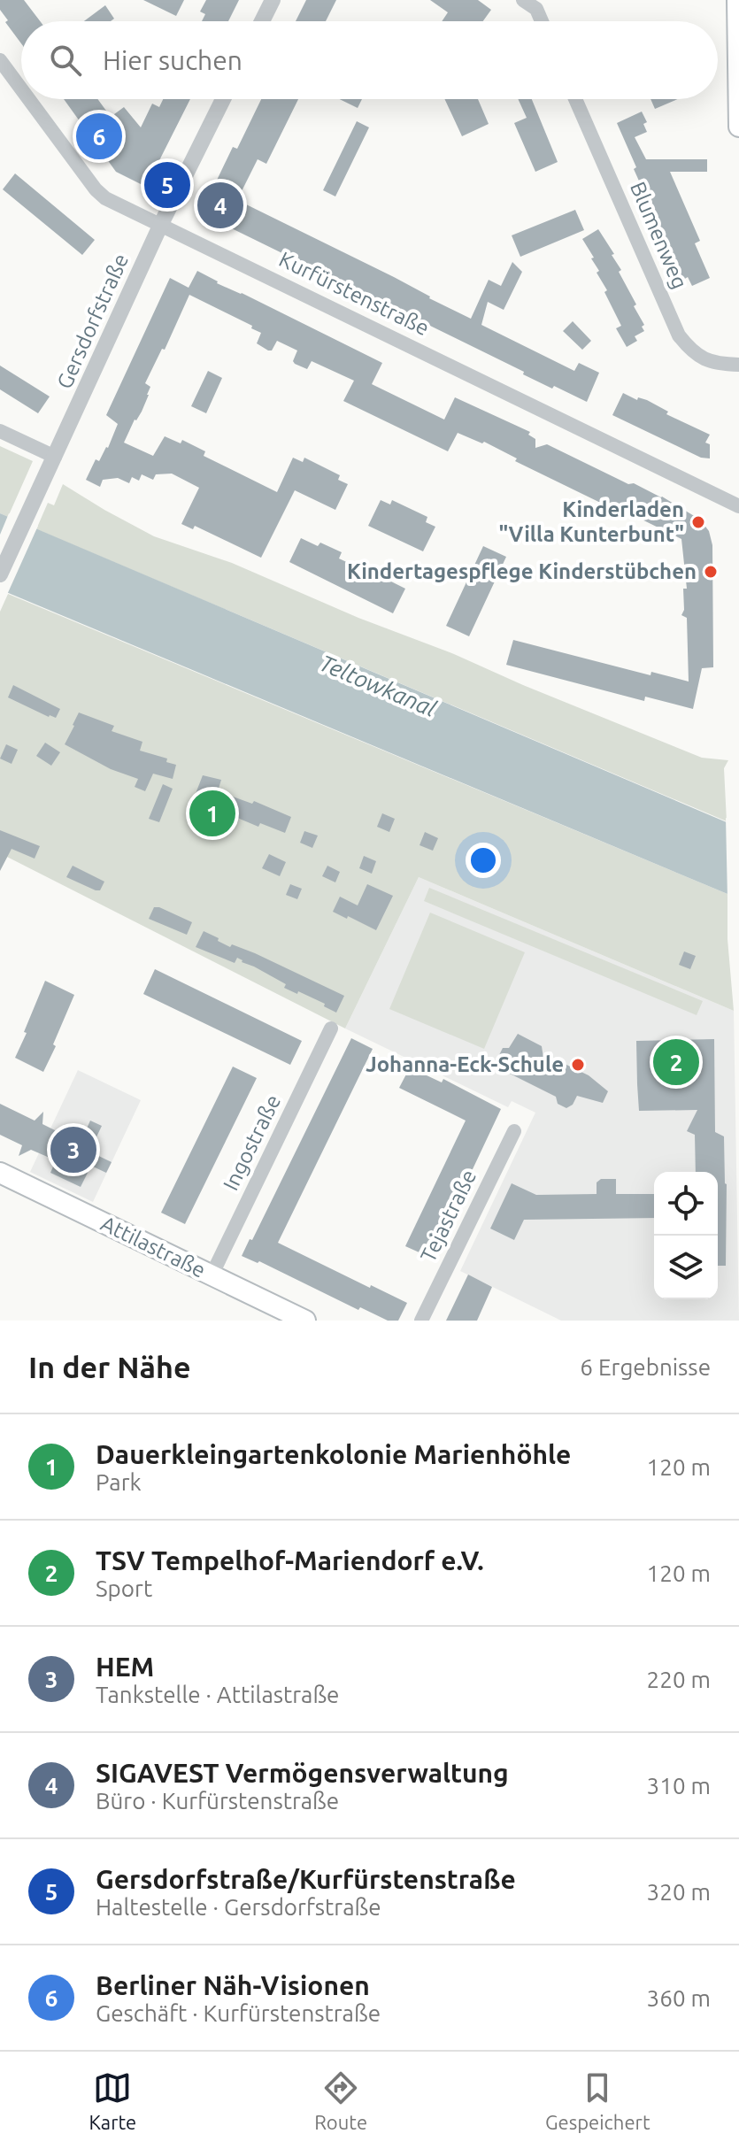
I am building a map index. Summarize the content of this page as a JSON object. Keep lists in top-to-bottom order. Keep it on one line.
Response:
{"streets":{"main road":["Attilastraße"],"street":["Blumenweg","Kurfürstenstraße","Gersdorfstraße","Ingostraße","Tejastraße"]},"crossings":[["Kurfürstenstraße","Gersdorfstraße"],["Ingostraße","Attilastraße"]],"water":["Teltowkanal"],"places":["Kinderladen \"Villa Kunterbunt\"","Kindertagespflege Kinderstübchen","Johanna-Eck-Schule"],"page":{"search":"Hier suchen","pins":["6","5","4","1","2","3"],"heading":["In der Nähe","6 Ergebnisse"],"list":[{"mark":"1","name":"Dauerkleingartenkolonie Marienhöhle","note":"Park","value":"120 m"},{"mark":"2","name":"TSV Tempelhof-Mariendorf e.V.","note":"Sport","value":"120 m"},{"mark":"3","name":"HEM","note":"Tankstelle · Attilastraße","value":"220 m"},{"mark":"4","name":"SIGAVEST Vermögensverwaltung","note":"Büro · Kurfürstenstraße","value":"310 m"},{"mark":"5","name":"Gersdorfstraße/Kurfürstenstraße","note":"Haltestelle · Gersdorfstraße","value":"320 m"},{"mark":"6","name":"Berliner Näh-Visionen","note":"Geschäft · Kurfürstenstraße","value":"360 m"}],"nav":["Karte","Route","Gespeichert"]}}
